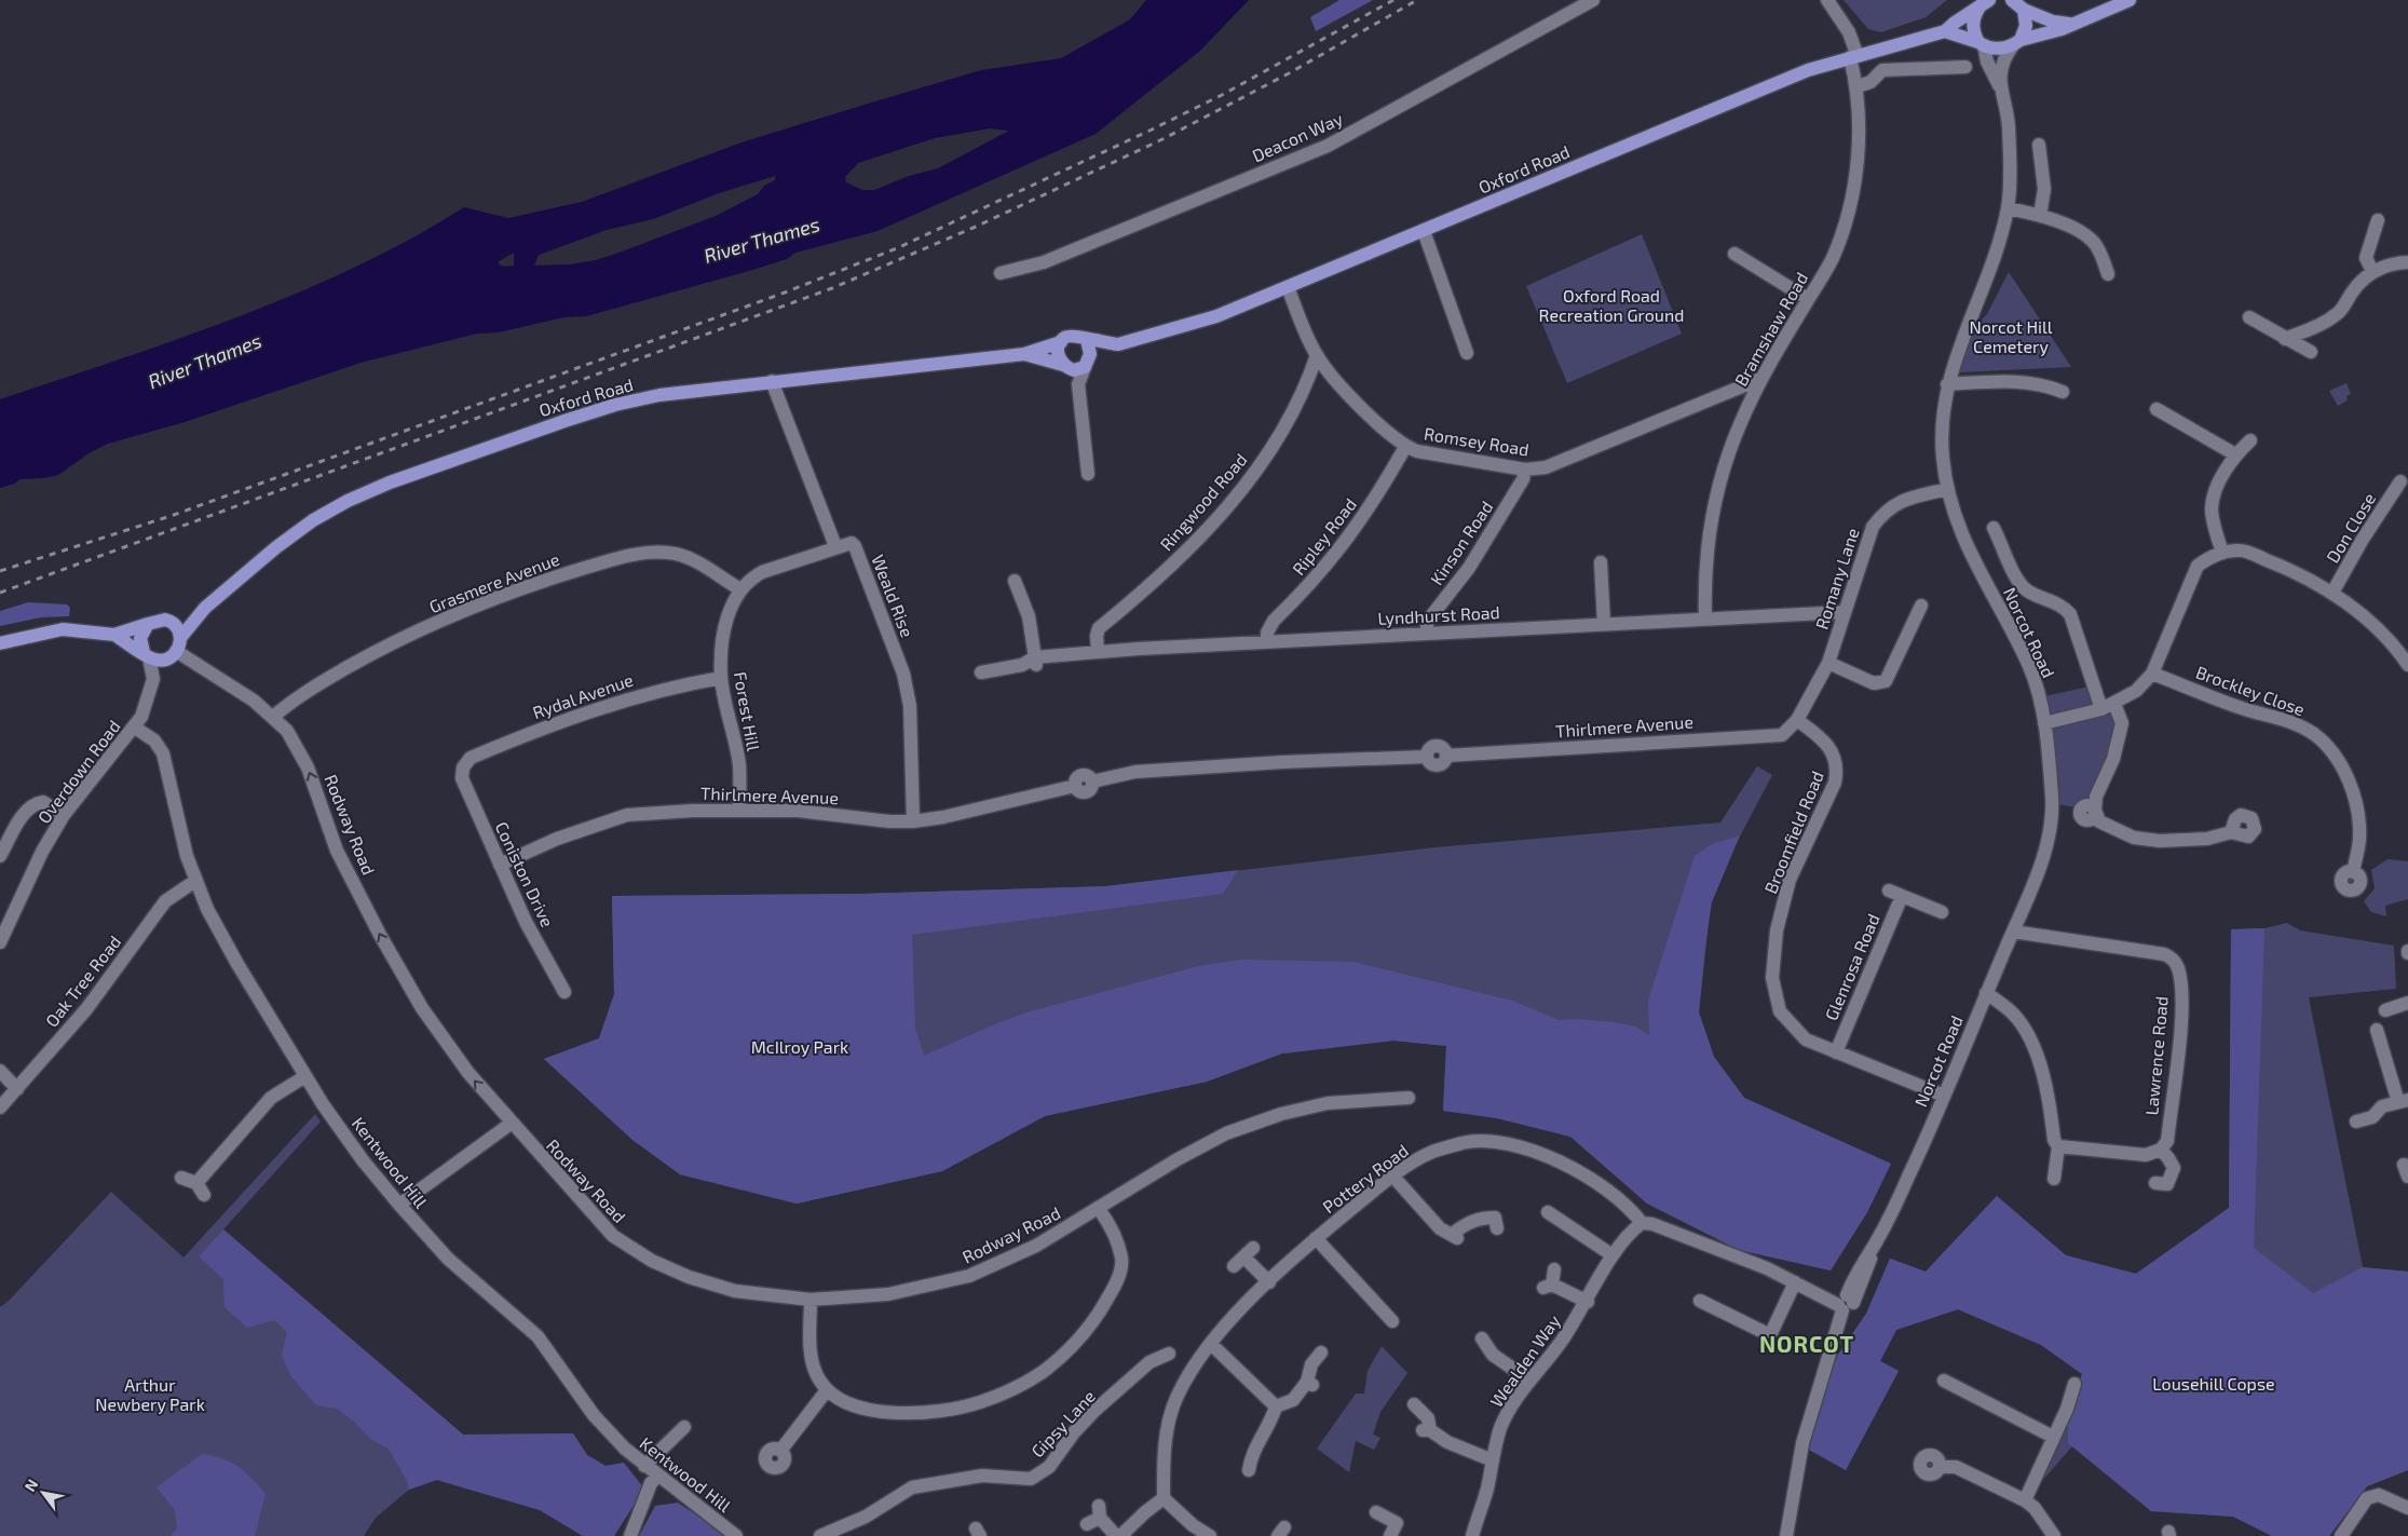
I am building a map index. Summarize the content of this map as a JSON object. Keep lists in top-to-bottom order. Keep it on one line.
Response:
{"streets":{"main road":["Oxford Road"],"street":["Deacon Way","Bramshaw Road","Romsey Road","Ringwood Road","Don Close","Ripley Road","Kinson Road","Romany Lane","Grasmere Avenue","Weald Rise","Lyndhurst Road","Norcot Road","Brockley Close","Rydal Avenue","Forest Hill","Thirlmere Avenue","Overdown Road","Rodway Road","Broomfield Road","Coniston Drive","Glenrosa Road","Oak Tree Road","Lawrence Road","Kentwood Hill","Pottery Road","Wealden Way","Gipsy Lane"]},"crossings":[["Oxford Road","Bramshaw Road"],["Oxford Road","Romsey Road"],["Oxford Road","Overdown Road"],["Oxford Road","Rodway Road"],["Bramshaw Road","Romsey Road"],["Bramshaw Road","Lyndhurst Road"],["Romsey Road","Ringwood Road"],["Romsey Road","Ripley Road"],["Romsey Road","Kinson Road"],["Ringwood Road","Lyndhurst Road"],["Ripley Road","Lyndhurst Road"],["Kinson Road","Lyndhurst Road"],["Romany Lane","Lyndhurst Road"],["Romany Lane","Norcot Road"],["Romany Lane","Thirlmere Avenue"],["Romany Lane","Broomfield Road"],["Grasmere Avenue","Forest Hill"],["Grasmere Avenue","Rodway Road"],["Weald Rise","Thirlmere Avenue"],["Norcot Road","Broomfield Road"],["Norcot Road","Lawrence Road"],["Rydal Avenue","Forest Hill"],["Rydal Avenue","Coniston Drive"],["Forest Hill","Thirlmere Avenue"],["Thirlmere Avenue","Broomfield Road"],["Thirlmere Avenue","Coniston Drive"],["Overdown Road","Rodway Road"],["Overdown Road","Kentwood Hill"],["Broomfield Road","Glenrosa Road"],["Oak Tree Road","Kentwood Hill"],["Pottery Road","Wealden Way"]],"districts":["NORCOT"],"water":["River Thames"],"parks":["Oxford Road Recreation Ground","Norcot Hill Cemetery","McIlroy Park","Lousehill Copse","Arthur Newbery Park"],"north":"top left"}
